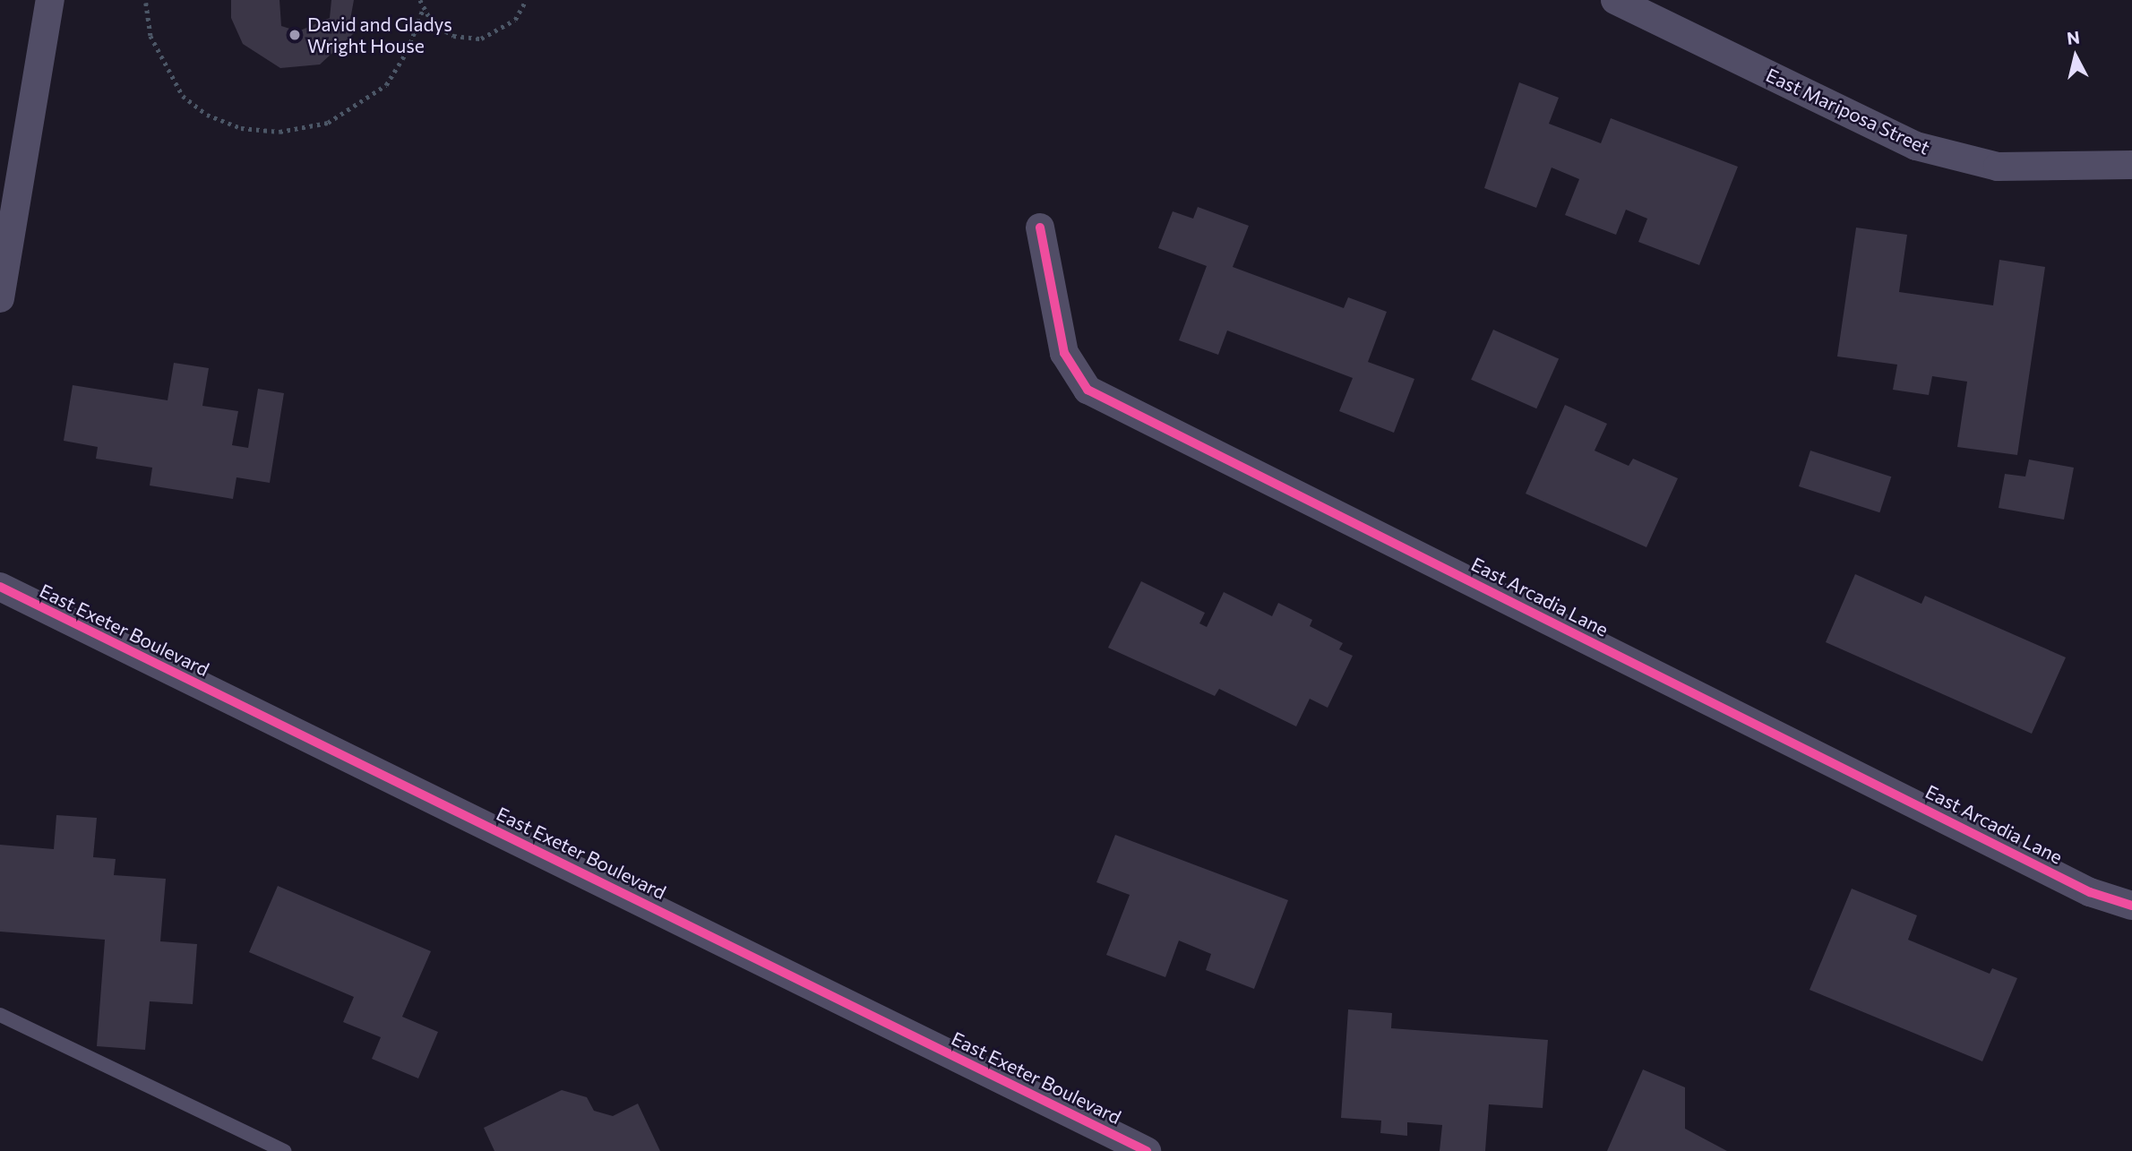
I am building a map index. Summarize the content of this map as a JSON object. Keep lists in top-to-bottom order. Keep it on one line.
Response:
{"streets":{"street":["East Mariposa Street","East Arcadia Lane","East Exeter Boulevard"]},"places":["David and Gladys Wright House"],"north":"top"}
